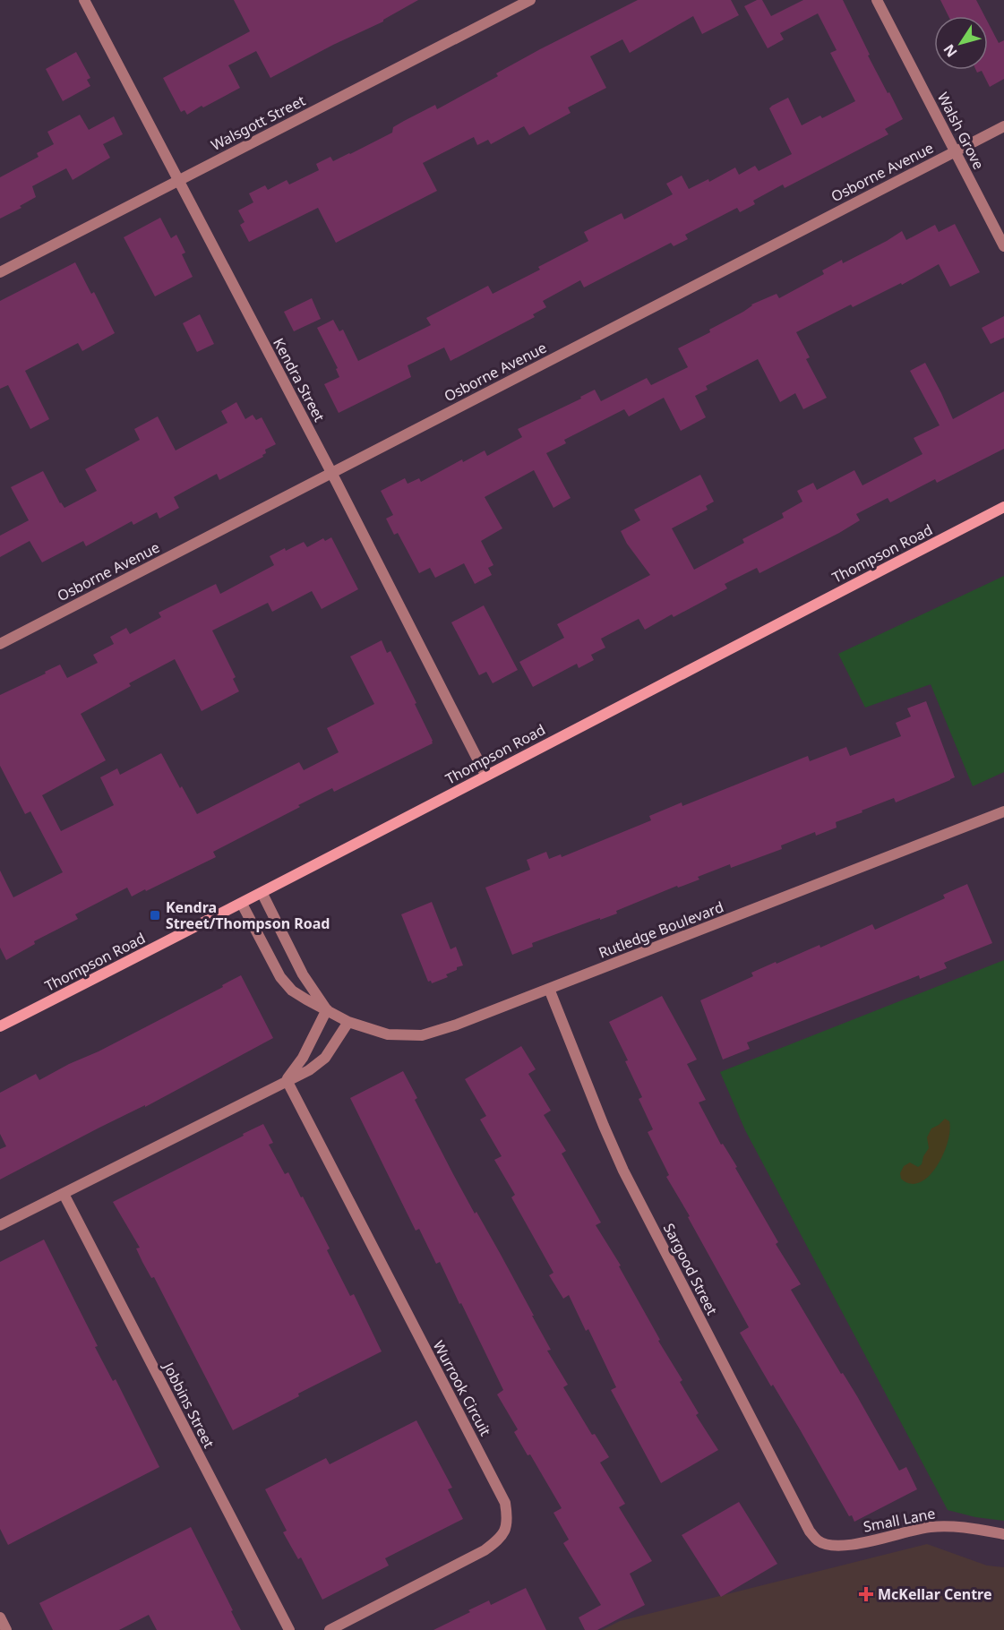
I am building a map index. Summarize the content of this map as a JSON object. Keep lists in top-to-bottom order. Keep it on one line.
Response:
{"streets":{"main road":["Thompson Road"],"street":["Walsgott Street","Walsh Grove","Osborne Avenue","Kendra Street","Rutledge Boulevard","Sargood Street","Wurrook Circuit","Jobbins Street","Small Lane"]},"crossings":[["Walsgott Street","Kendra Street"],["Walsh Grove","Osborne Avenue"],["Osborne Avenue","Kendra Street"],["Kendra Street","Thompson Road"],["Thompson Road","Rutledge Boulevard"],["Rutledge Boulevard","Sargood Street"],["Sargood Street","Small Lane"]],"places":{"transit":["Kendra Street/Thompson Road"],"health":["McKellar Centre"]},"north":"bottom left"}
